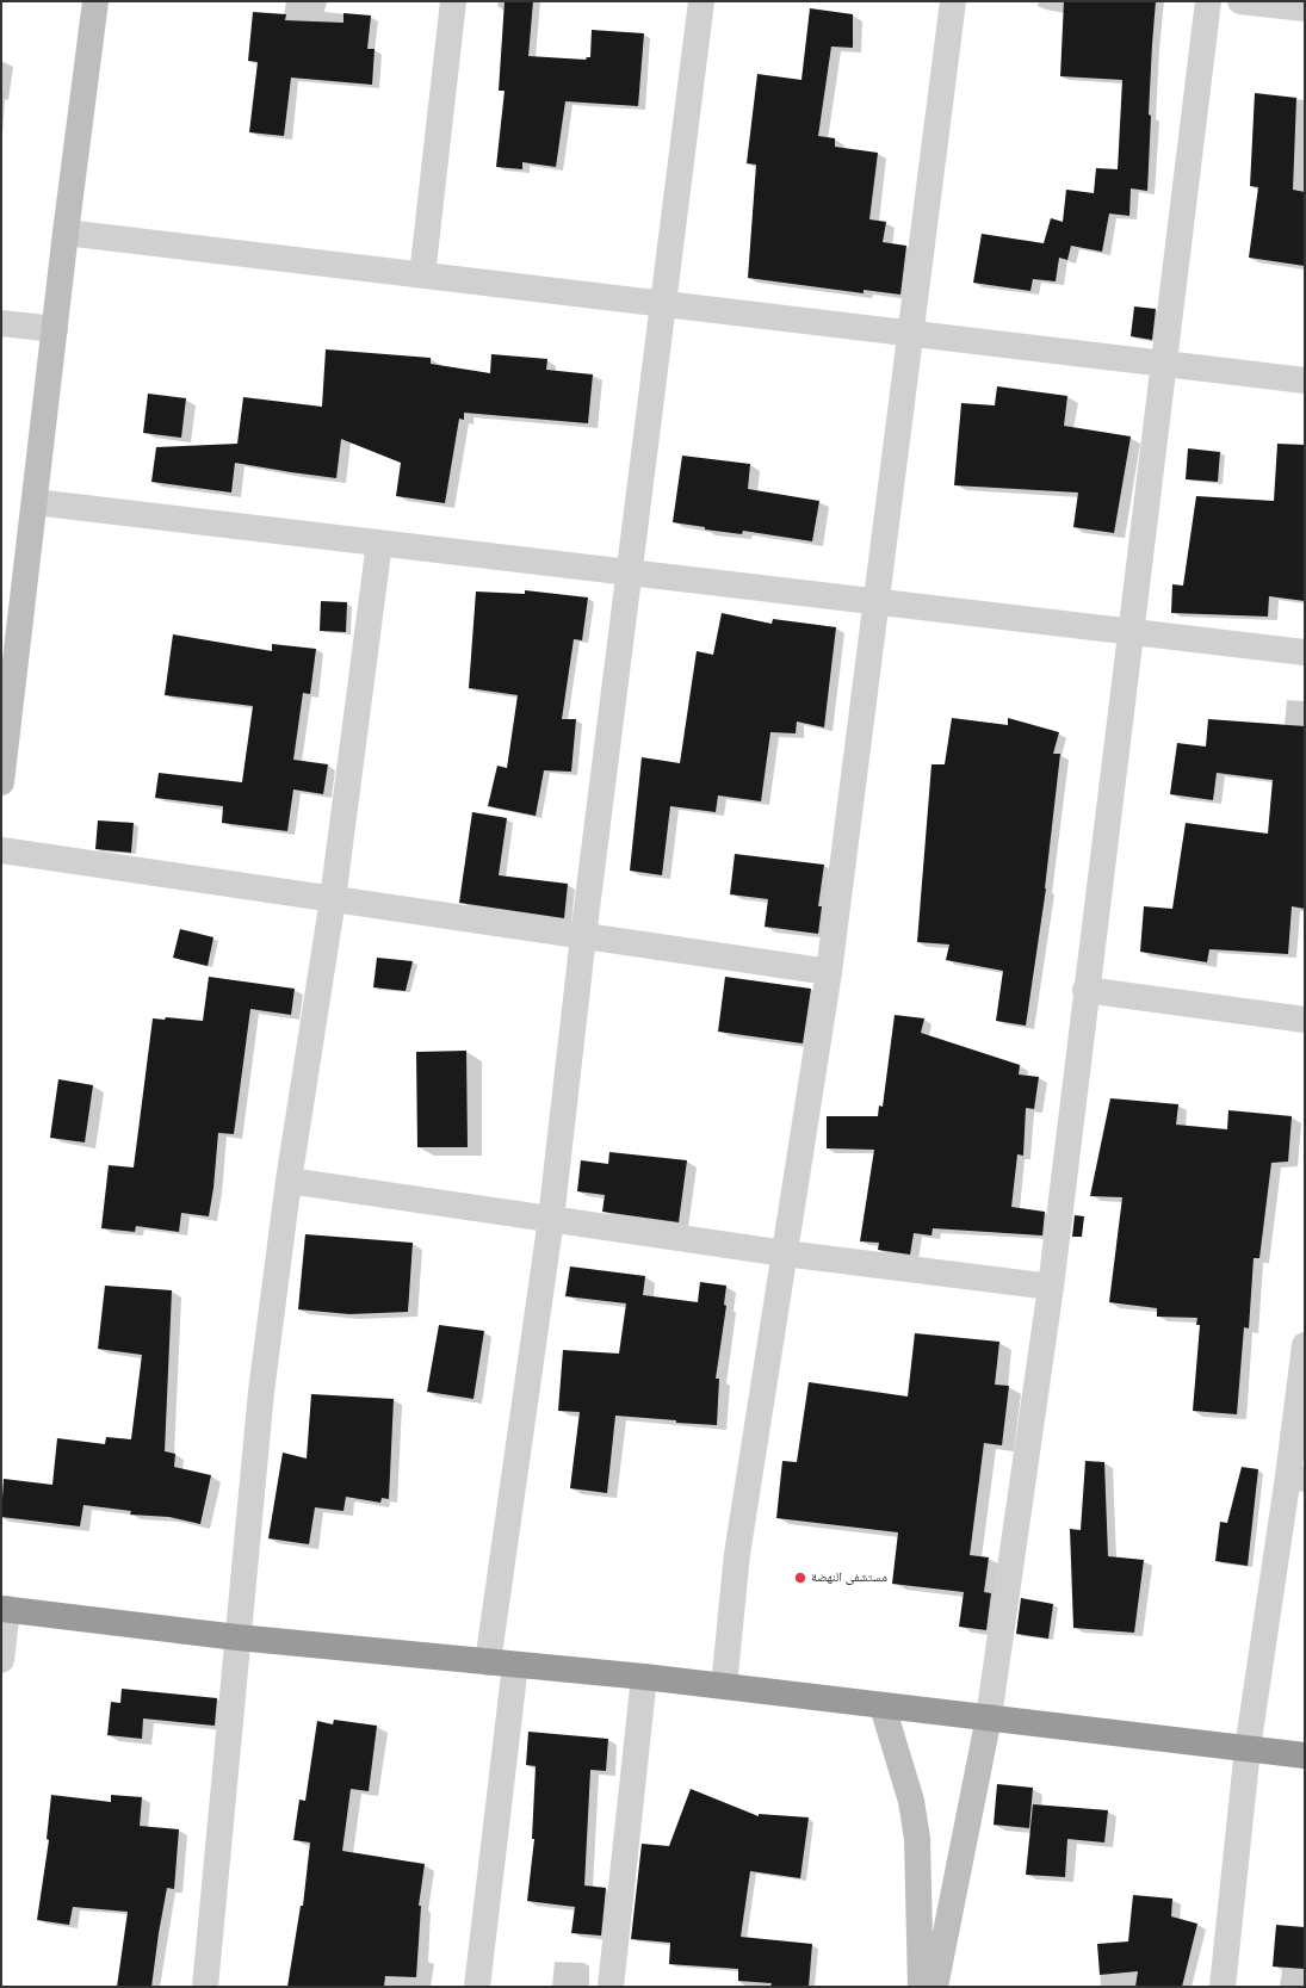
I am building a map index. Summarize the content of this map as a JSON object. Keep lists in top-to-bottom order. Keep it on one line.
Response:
{"places":["مستشفى النهضة"]}
